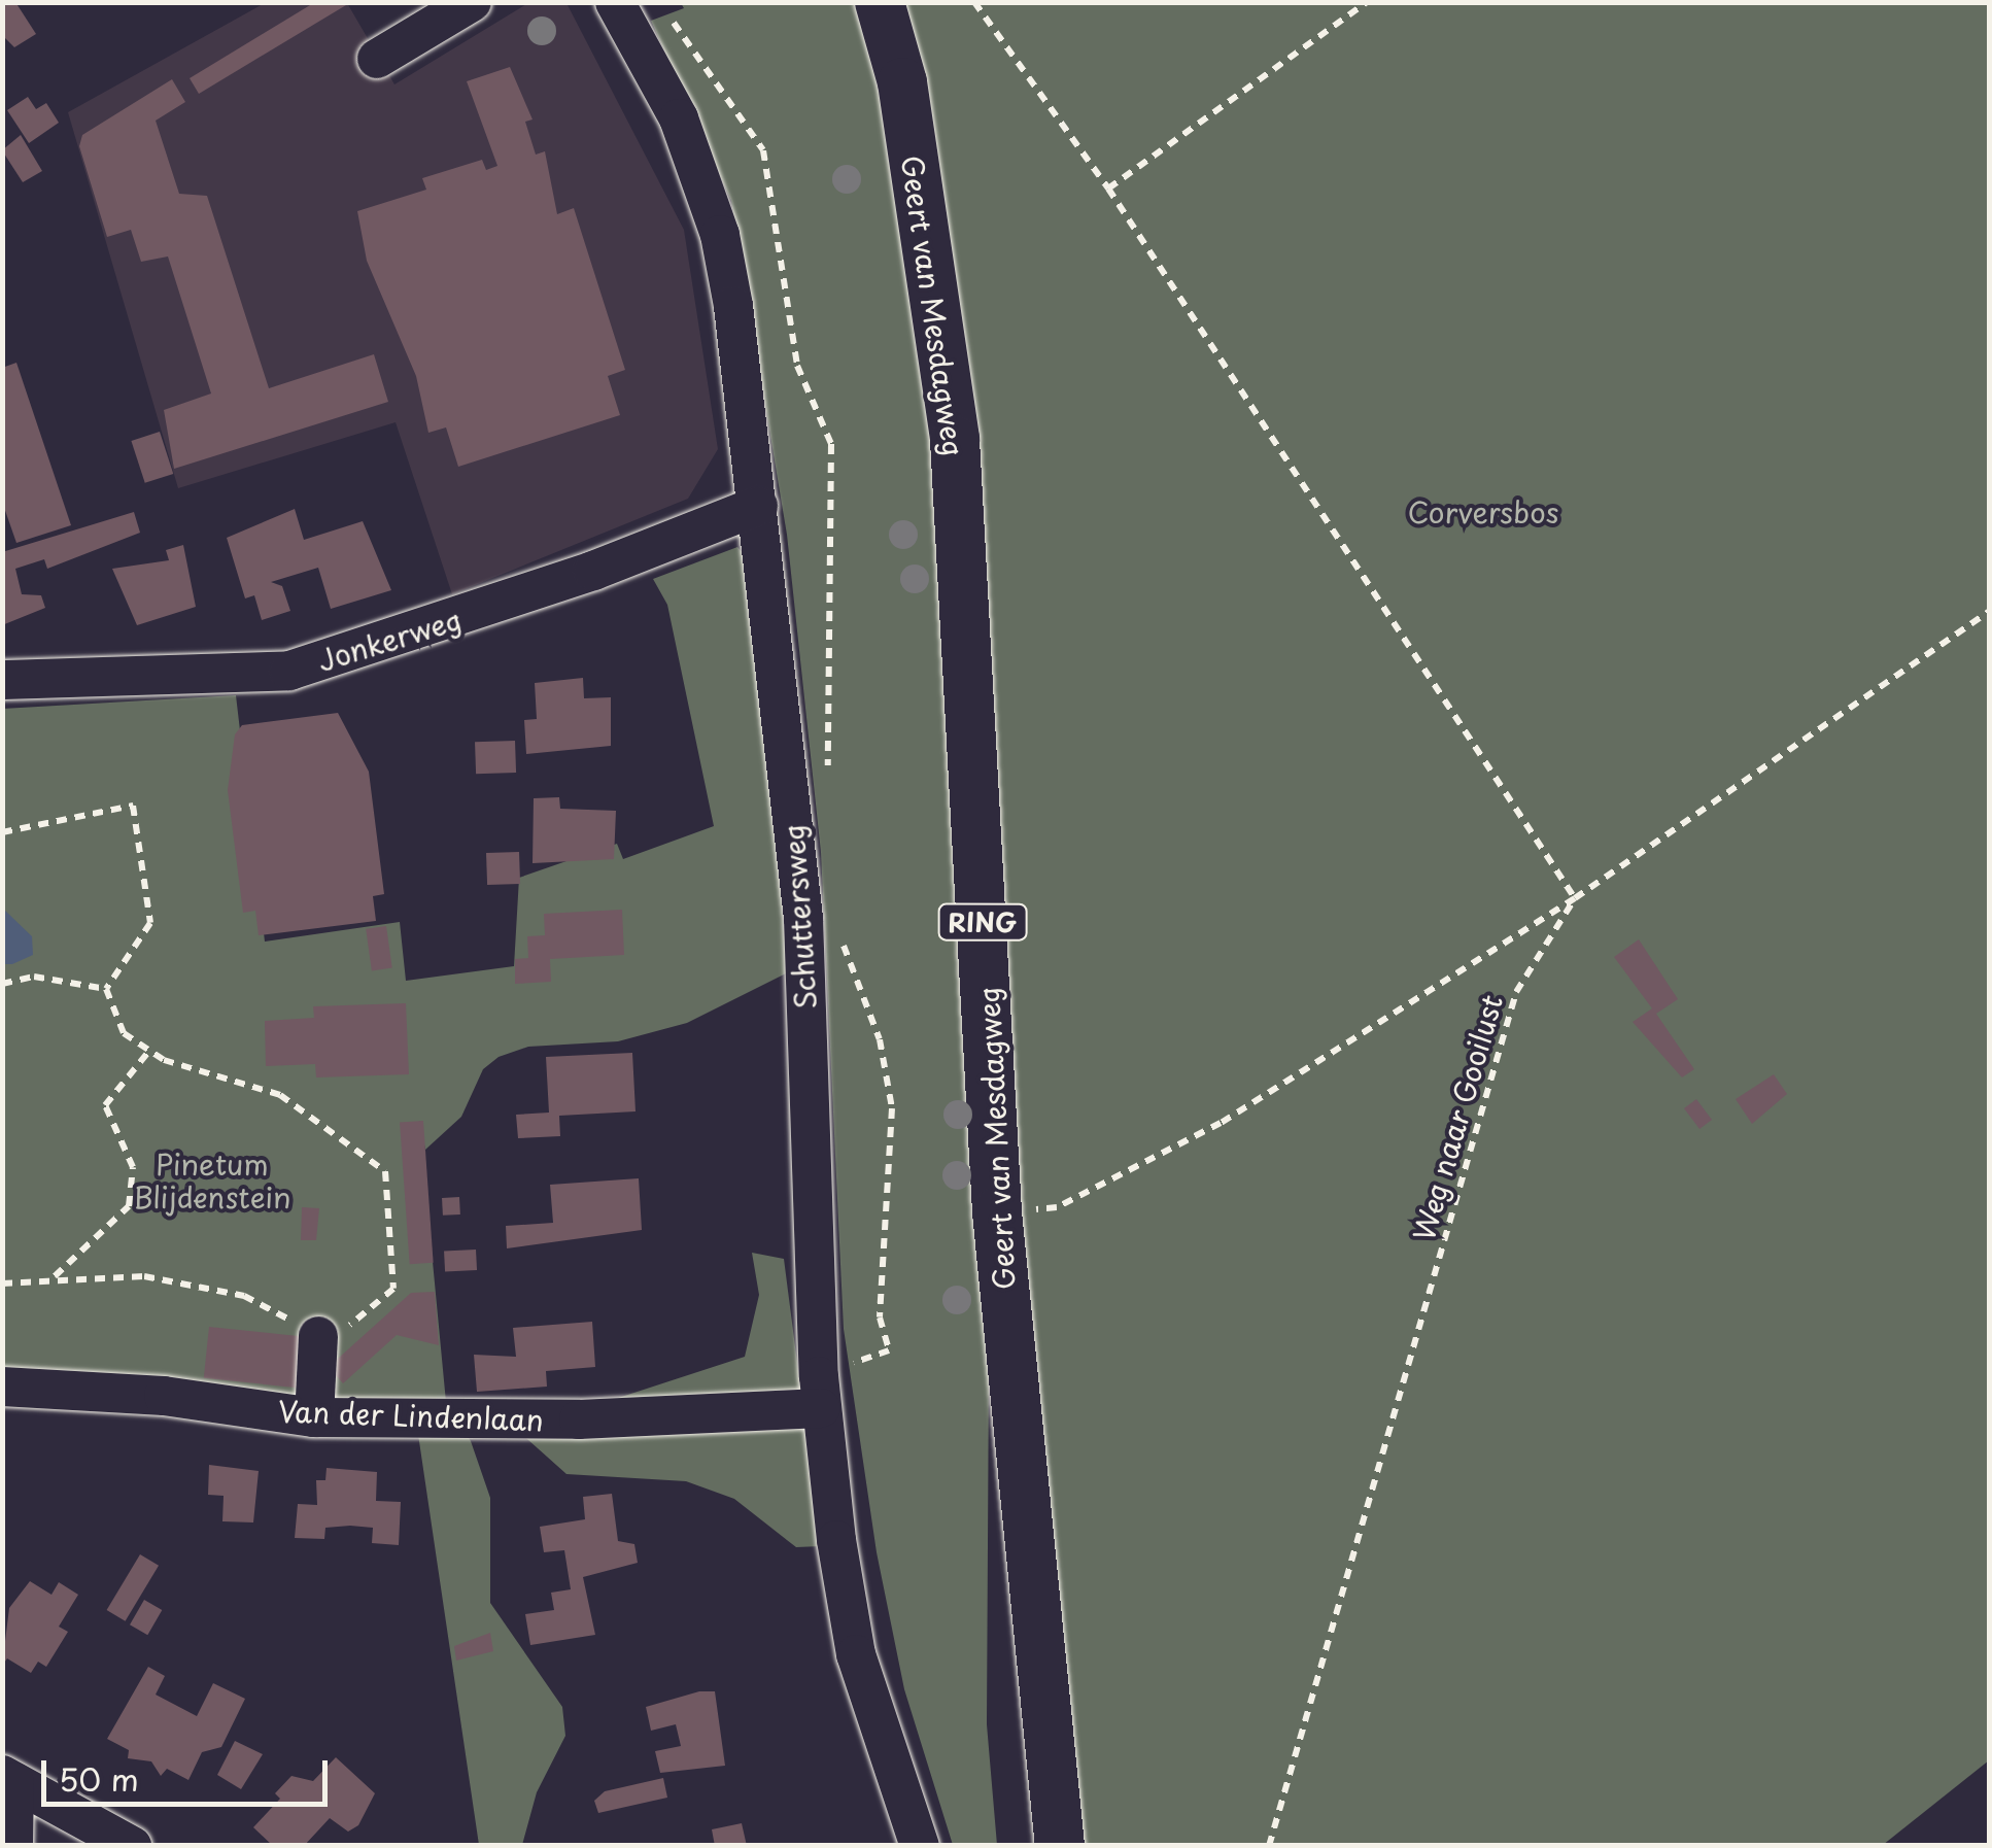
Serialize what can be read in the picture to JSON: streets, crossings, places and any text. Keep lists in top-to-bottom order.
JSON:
{
  "streets": {
    "main road": ["Geert van Mesdagweg", "RING"],
    "street": ["Jonkerweg", "Schuttersweg", "Van der Lindenlaan"],
    "path": ["Weg naar Gooilust"]
  },
  "crossings": [
    ["Jonkerweg", "Schuttersweg"],
    ["Schuttersweg", "Van der Lindenlaan"]
  ],
  "parks": ["Corversbos", "Pinetum Blijdenstein"],
  "scale_bar": "50 m"
}
